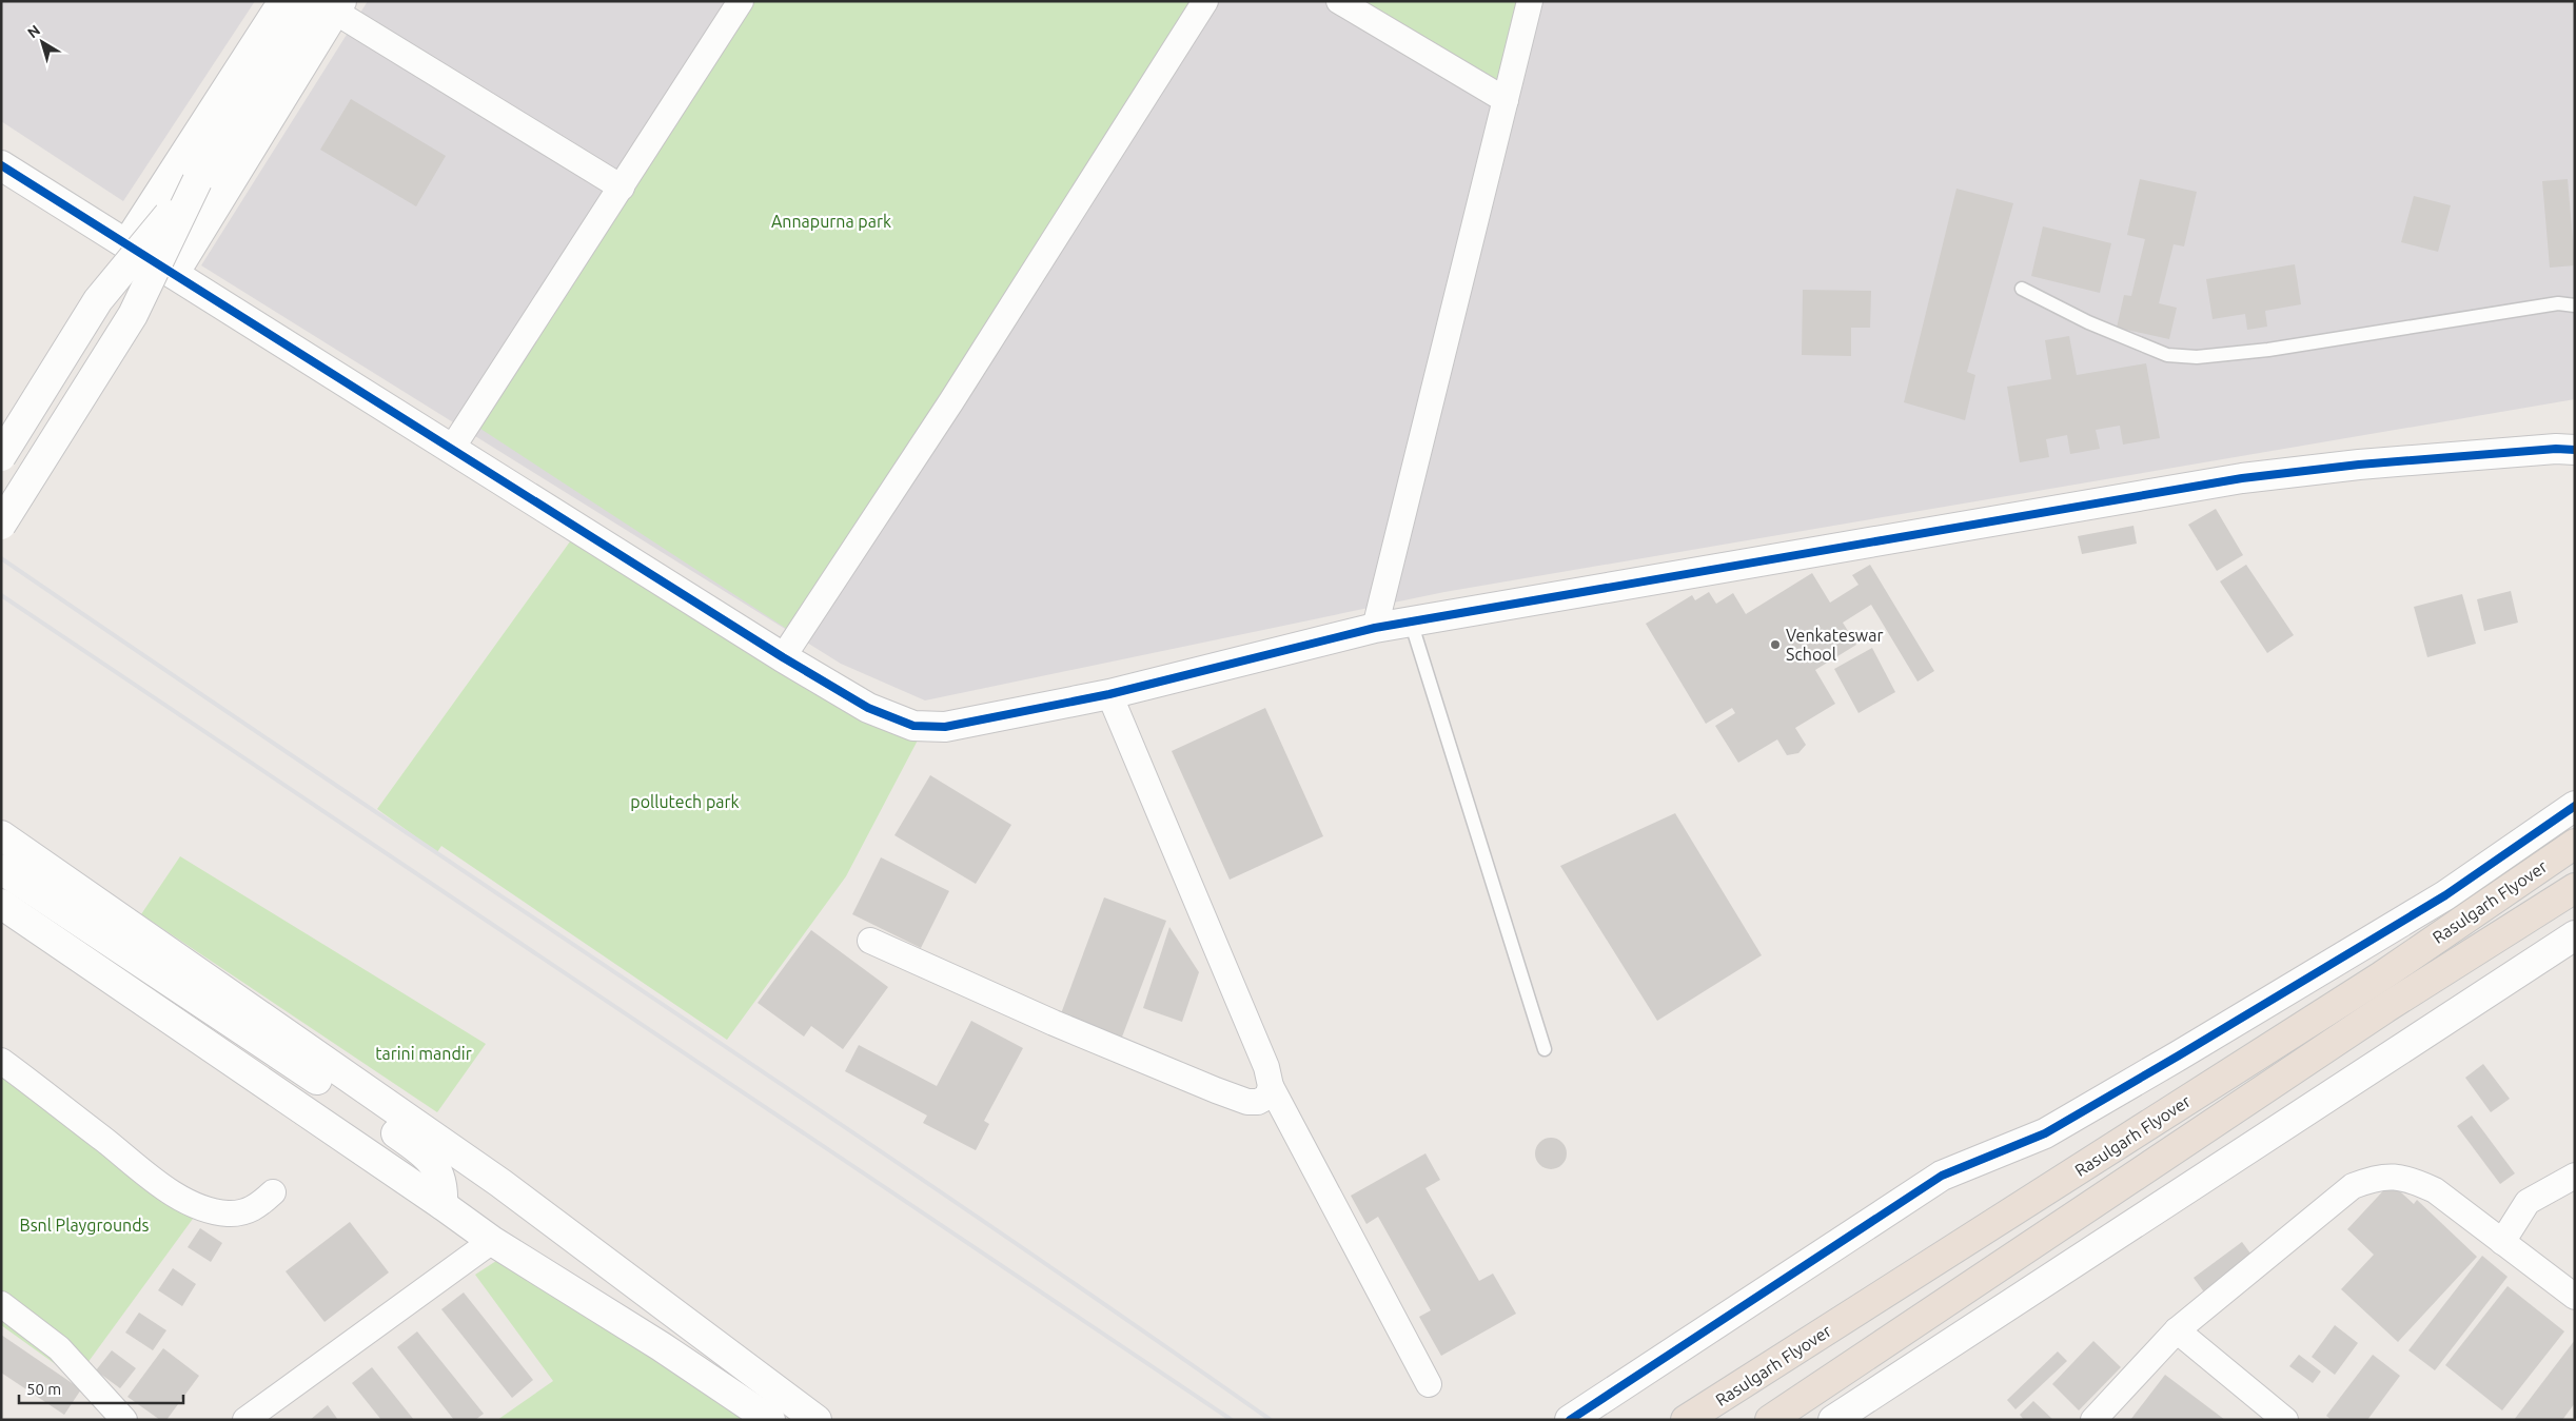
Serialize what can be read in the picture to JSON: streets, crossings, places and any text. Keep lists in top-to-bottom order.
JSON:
{
  "streets": {
    "highway": ["Rasulgarh Flyover"]
  },
  "parks": [
    "Annapurna park",
    "pollutech park",
    "tarini mandir",
    "Bsnl Playgrounds"
  ],
  "places": ["Venkateswar School"],
  "scale_bar": "50 m",
  "north": "top left"
}
